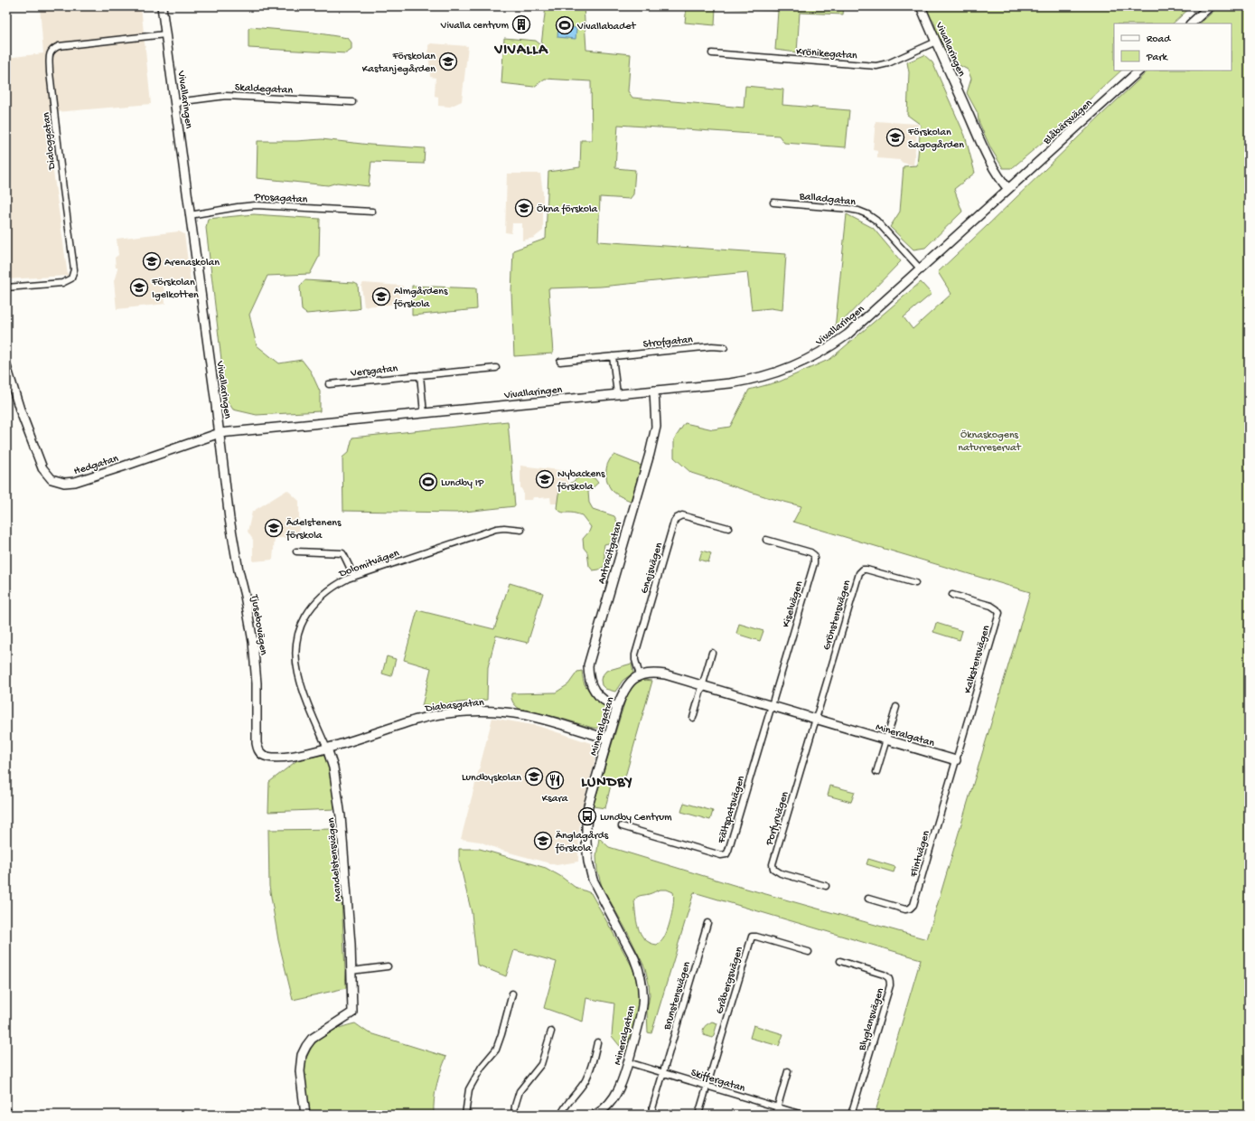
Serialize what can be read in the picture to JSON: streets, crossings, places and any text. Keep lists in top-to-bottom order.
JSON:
{
  "streets": {
    "street": [
      "Vivallaringen",
      "Krönikegatan",
      "Skaldegatan",
      "Blåbärsvägen",
      "Dialoggatan",
      "Prosagatan",
      "Balladgatan",
      "Strofgatan",
      "Versgatan",
      "Hedgatan",
      "Antracitgatan",
      "Dolomitvägen",
      "Gnejsvägen",
      "Kiselvägen",
      "Grönstensvägen",
      "Tjusebovägen",
      "Kalkstensvägen",
      "Diabasgatan",
      "Mineralgatan",
      "Fältspatsvägen",
      "Porfyrvägen",
      "Flintvägen",
      "Mandelstensvägen",
      "Gråbergsvägen",
      "Brunstensvägen",
      "Blyglansvägen",
      "Skiffergatan"
    ]
  },
  "crossings": [
    ["Vivallaringen", "Krönikegatan"],
    ["Vivallaringen", "Skaldegatan"],
    ["Vivallaringen", "Blåbärsvägen"],
    ["Vivallaringen", "Dialoggatan"],
    ["Vivallaringen", "Prosagatan"],
    ["Vivallaringen", "Balladgatan"],
    ["Vivallaringen", "Hedgatan"],
    ["Vivallaringen", "Antracitgatan"],
    ["Vivallaringen", "Tjusebovägen"],
    ["Hedgatan", "Tjusebovägen"],
    ["Antracitgatan", "Mineralgatan"],
    ["Dolomitvägen", "Tjusebovägen"],
    ["Dolomitvägen", "Diabasgatan"],
    ["Dolomitvägen", "Mandelstensvägen"],
    ["Gnejsvägen", "Mineralgatan"],
    ["Kiselvägen", "Mineralgatan"],
    ["Kiselvägen", "Fältspatsvägen"],
    ["Grönstensvägen", "Mineralgatan"],
    ["Grönstensvägen", "Porfyrvägen"],
    ["Tjusebovägen", "Diabasgatan"],
    ["Tjusebovägen", "Mandelstensvägen"],
    ["Kalkstensvägen", "Mineralgatan"],
    ["Kalkstensvägen", "Flintvägen"],
    ["Diabasgatan", "Mineralgatan"],
    ["Diabasgatan", "Mandelstensvägen"],
    ["Mineralgatan", "Fältspatsvägen"],
    ["Mineralgatan", "Porfyrvägen"],
    ["Mineralgatan", "Flintvägen"],
    ["Mineralgatan", "Skiffergatan"],
    ["Gråbergsvägen", "Skiffergatan"],
    ["Brunstensvägen", "Skiffergatan"]
  ],
  "districts": ["VIVALLA", "LUNDBY"],
  "parks": ["Öknaskogens naturreservat"],
  "places": {
    "building": ["Vivalla centrum"],
    "sports": ["Vivallabadet", "Lundby IP"],
    "school or university": [
      "Förskolan Kastanjegården",
      "Förskolan Sagogården",
      "Ökna förskola",
      "Arenaskolan",
      "Förskolan Igelkotten",
      "Almgårdens förskola",
      "Nybackens förskola",
      "Ädelstenens förskola",
      "Lundbyskolan",
      "Änglagårds förskola"
    ],
    "restaurant": ["Ksara"],
    "bus stop": ["Lundby Centrum"]
  },
  "legend": ["Road", "Park"]
}
